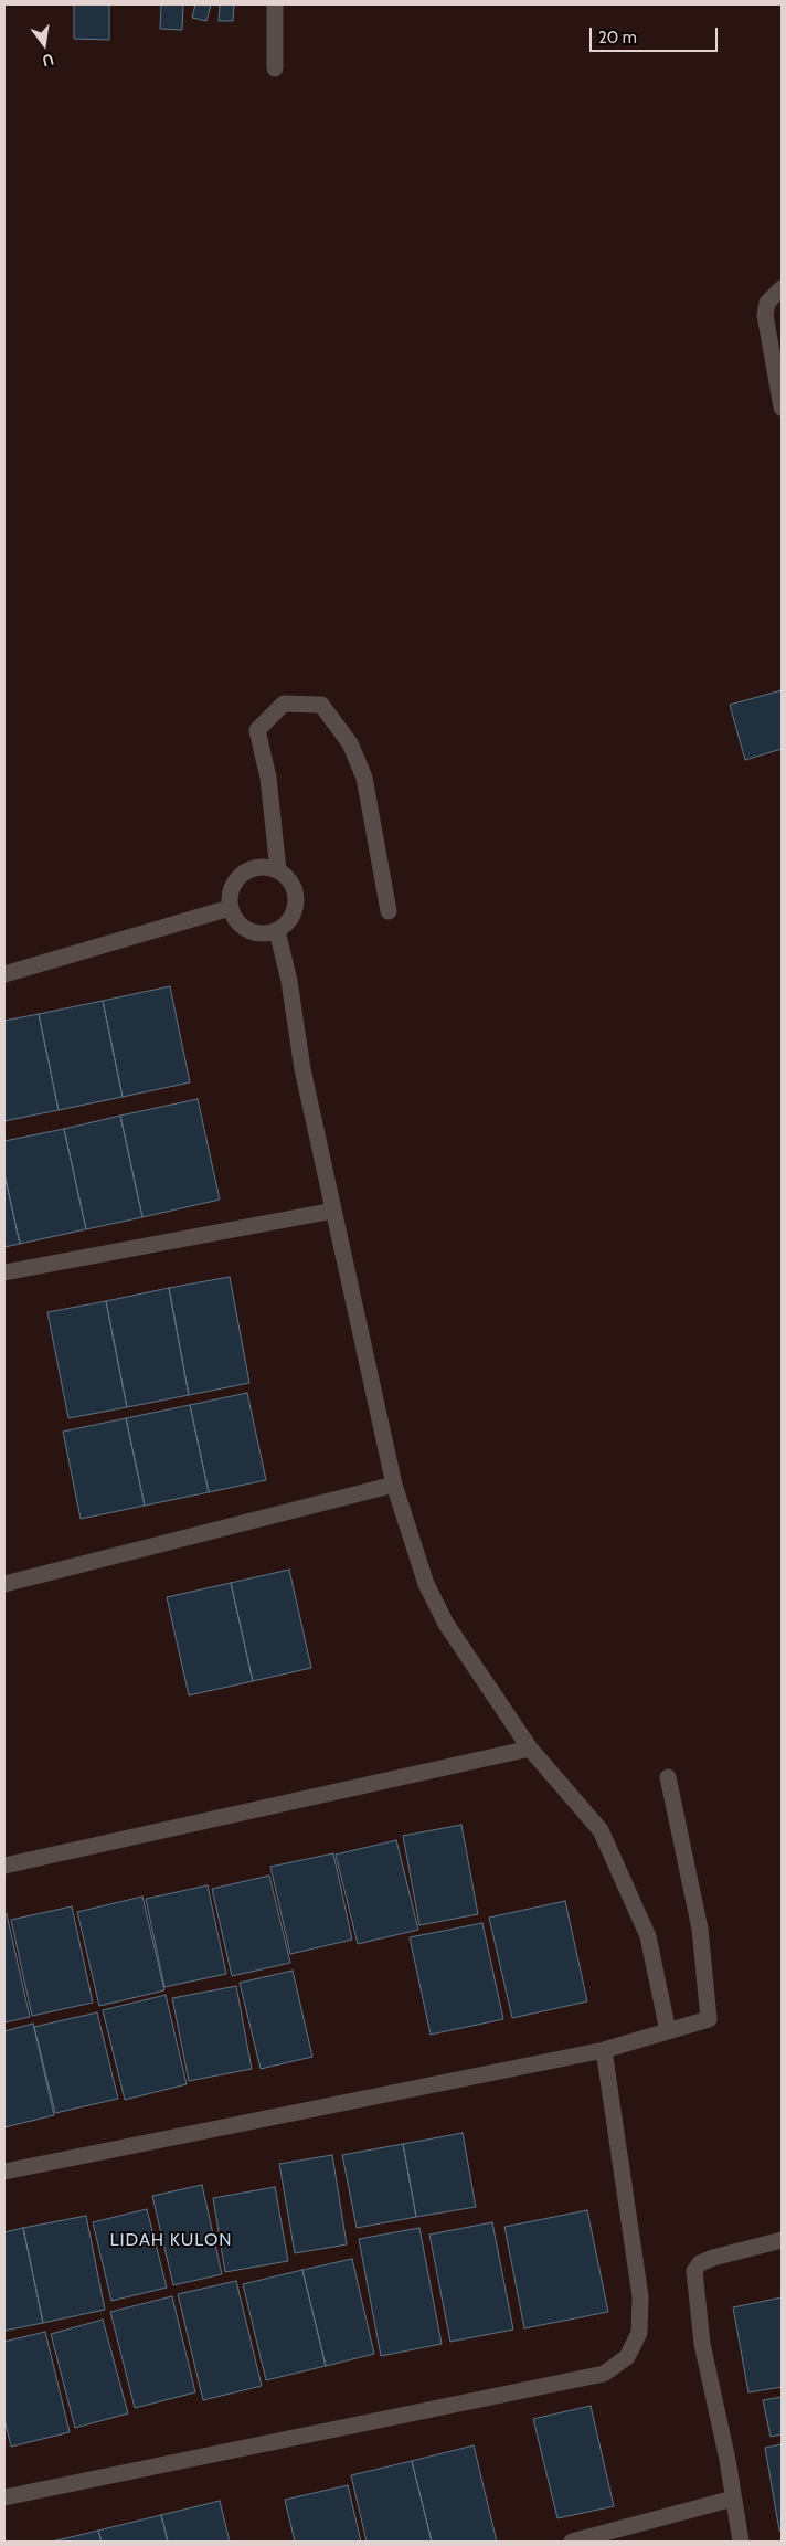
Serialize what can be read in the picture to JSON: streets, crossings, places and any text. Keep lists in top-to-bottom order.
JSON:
{
  "districts": ["LIDAH KULON"],
  "scale_bar": "20 m",
  "north": "bottom"
}
